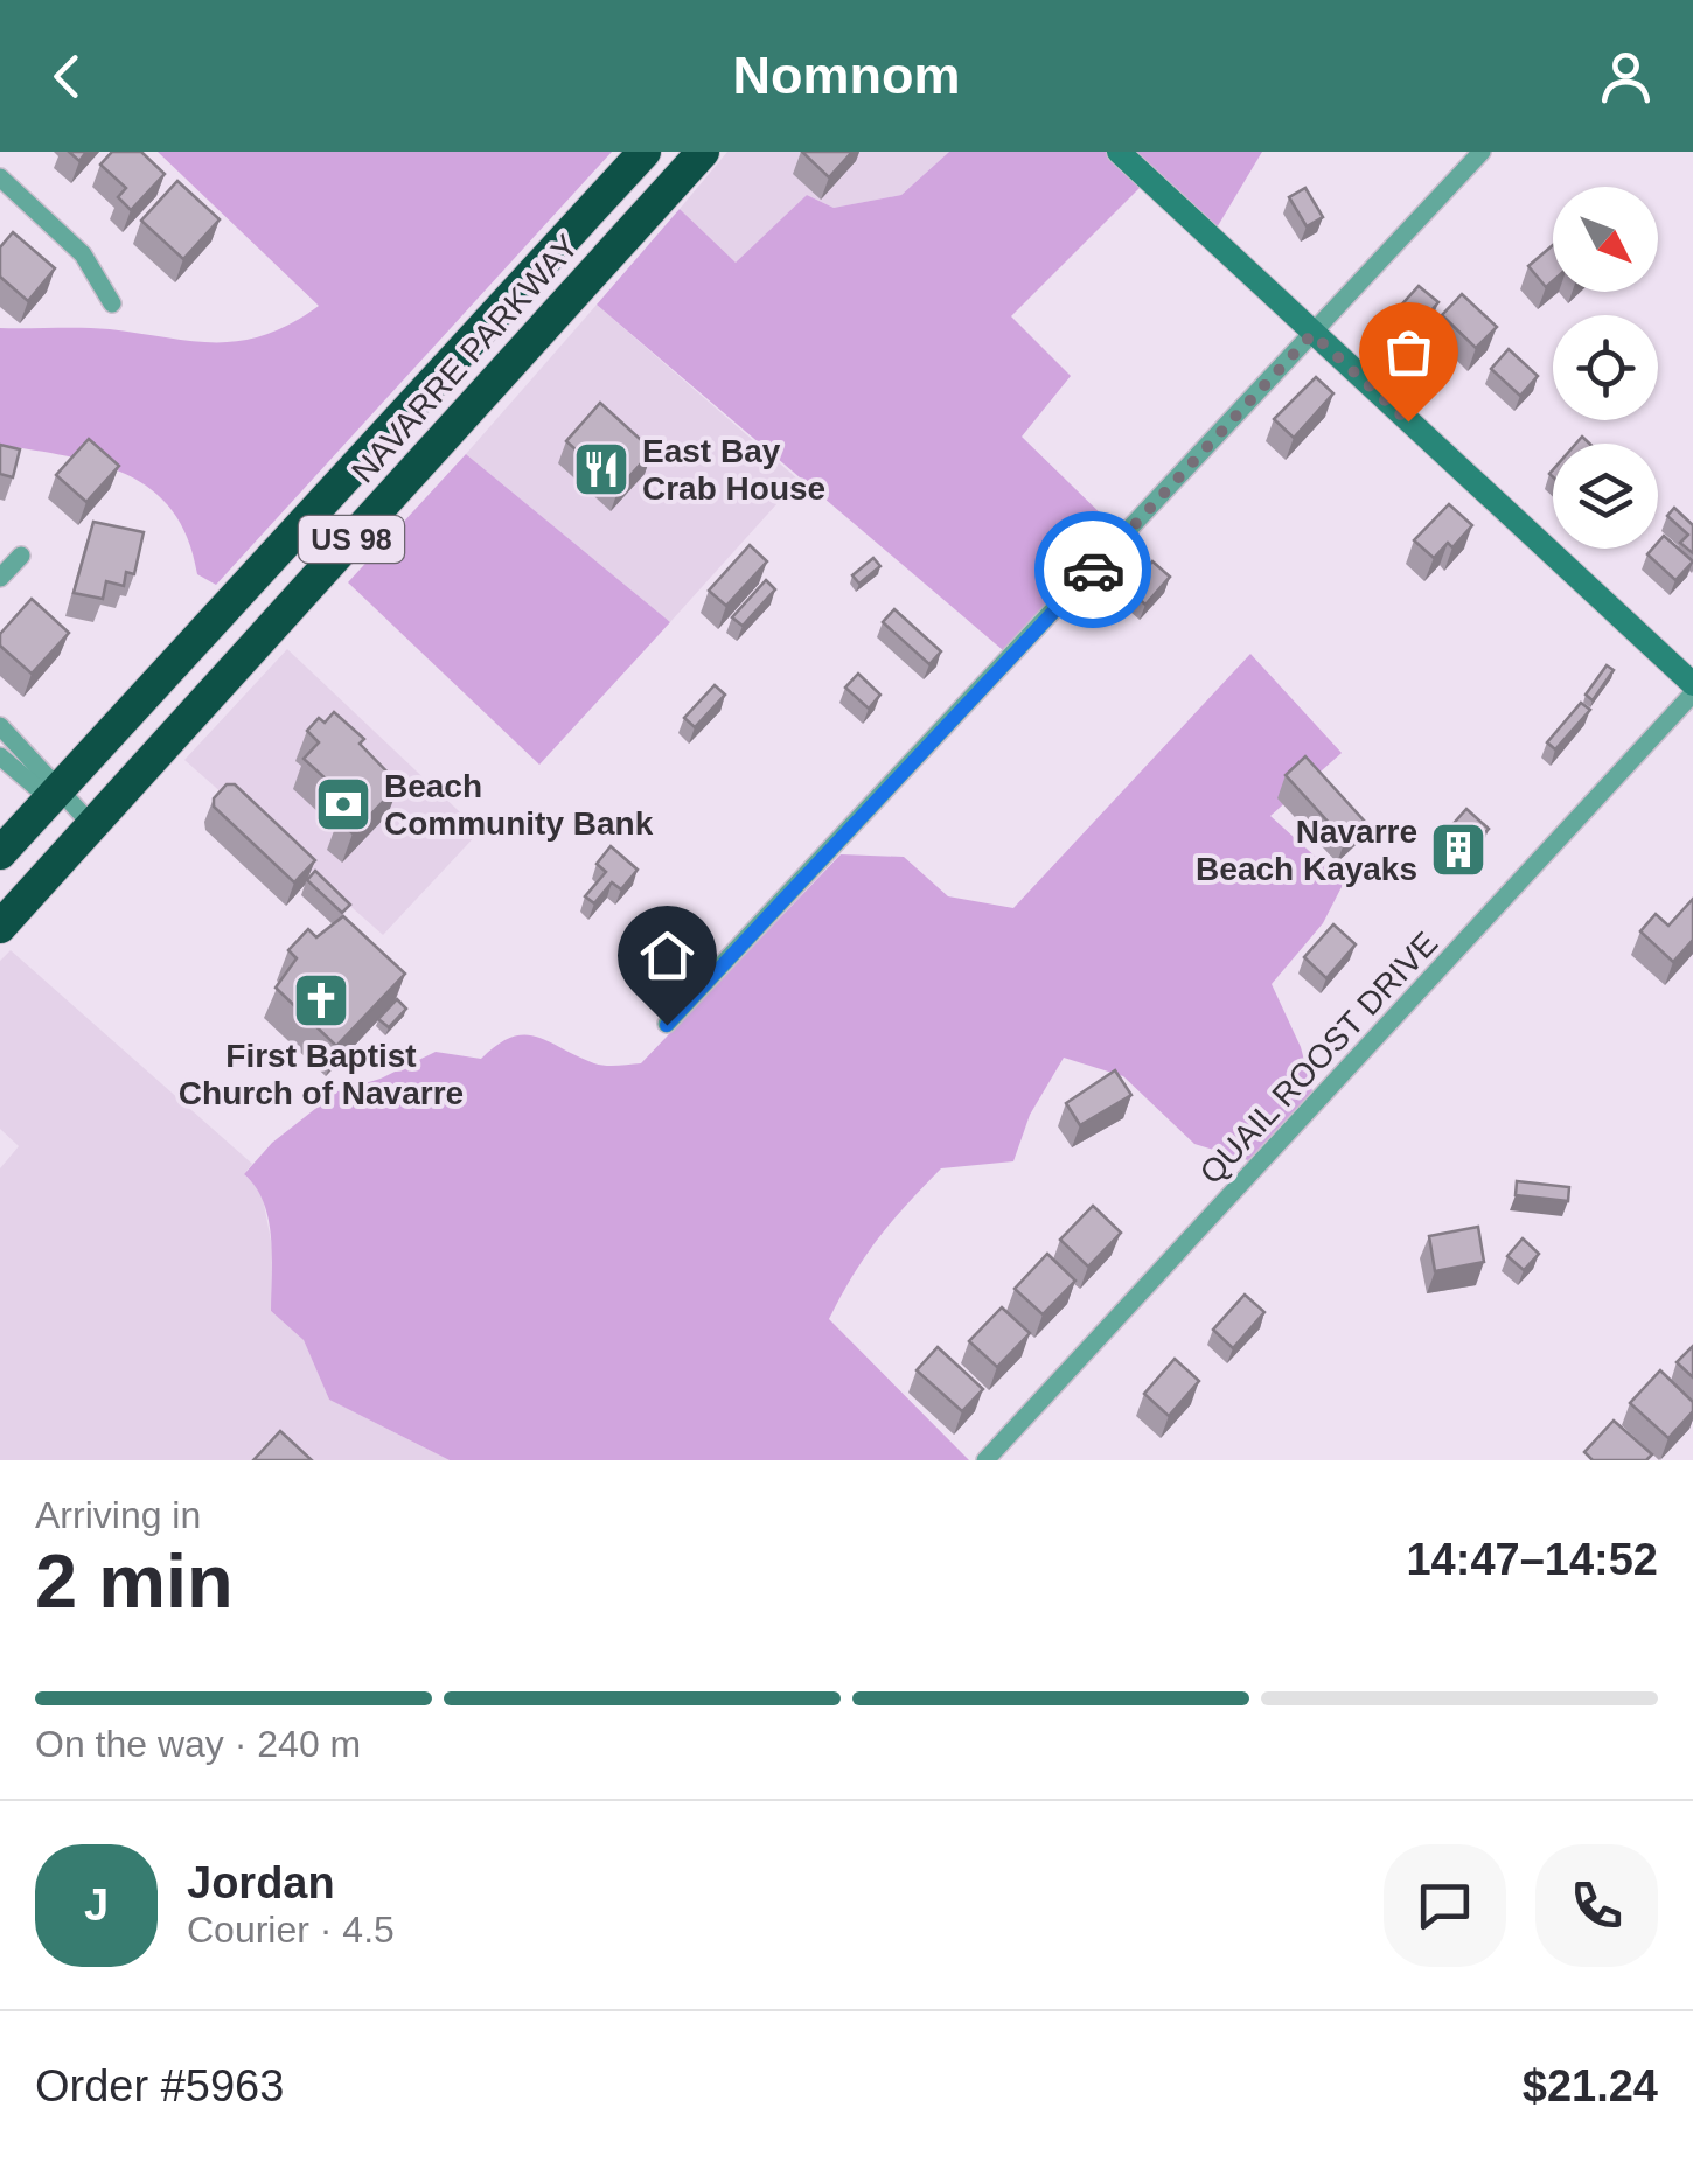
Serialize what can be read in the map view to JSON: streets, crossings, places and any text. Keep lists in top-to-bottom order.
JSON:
{
  "streets": {
    "highway": ["NAVARRE PARKWAY", "US 98"],
    "street": ["QUAIL ROOST DRIVE"]
  },
  "places": {
    "restaurant": ["East Bay Crab House"],
    "bank": ["Beach Community Bank"],
    "building": ["Navarre Beach Kayaks"],
    "church": ["First Baptist Church of Navarre"]
  },
  "north": "bottom right",
  "page": {
    "header": "Nomnom",
    "heading": ["2 min", "Arriving in", "14:47–14:52"],
    "panel": [
      "Jordan",
      "Courier · 4.5",
      "Order #5963",
      "$21.24"
    ],
    "bar": "On the way · 240 m",
    "round": "J"
  }
}
